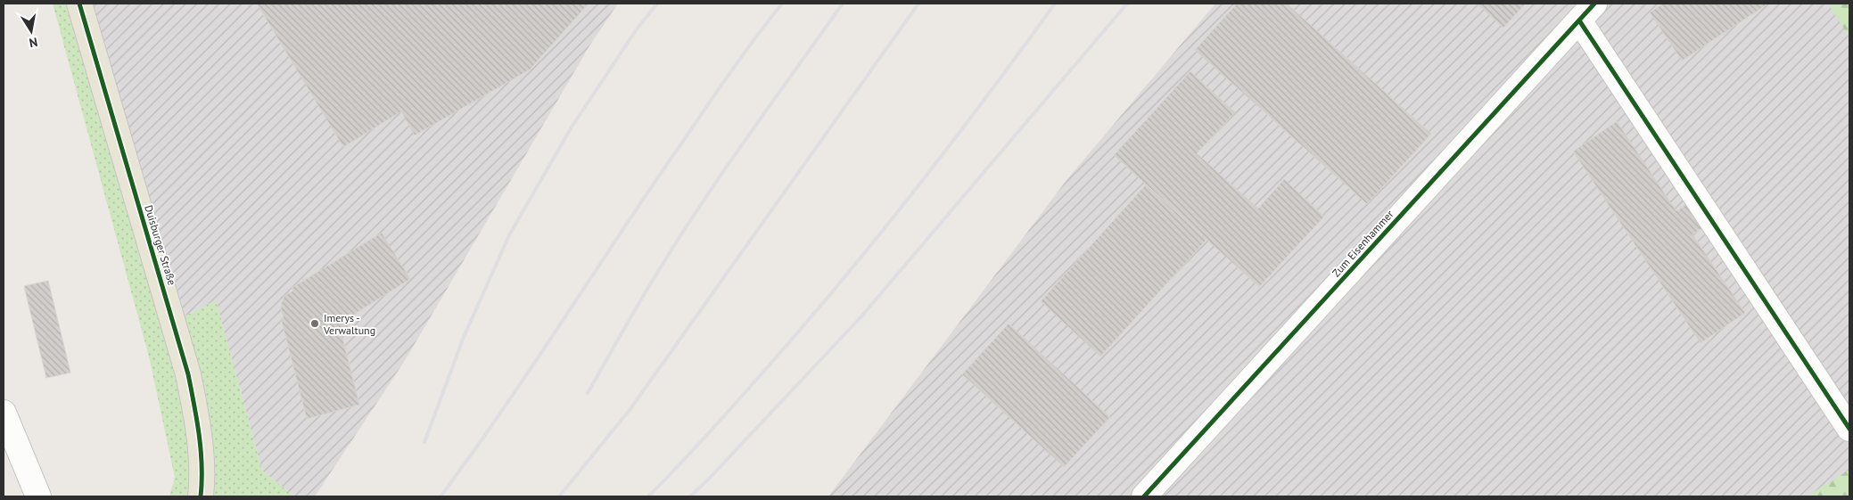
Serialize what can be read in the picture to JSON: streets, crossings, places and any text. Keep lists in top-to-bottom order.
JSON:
{
  "streets": {
    "main road": ["Duisburger Straße"],
    "street": ["Zum Eisenhammer"]
  },
  "places": ["Imerys - Verwaltung"],
  "north": "bottom"
}
